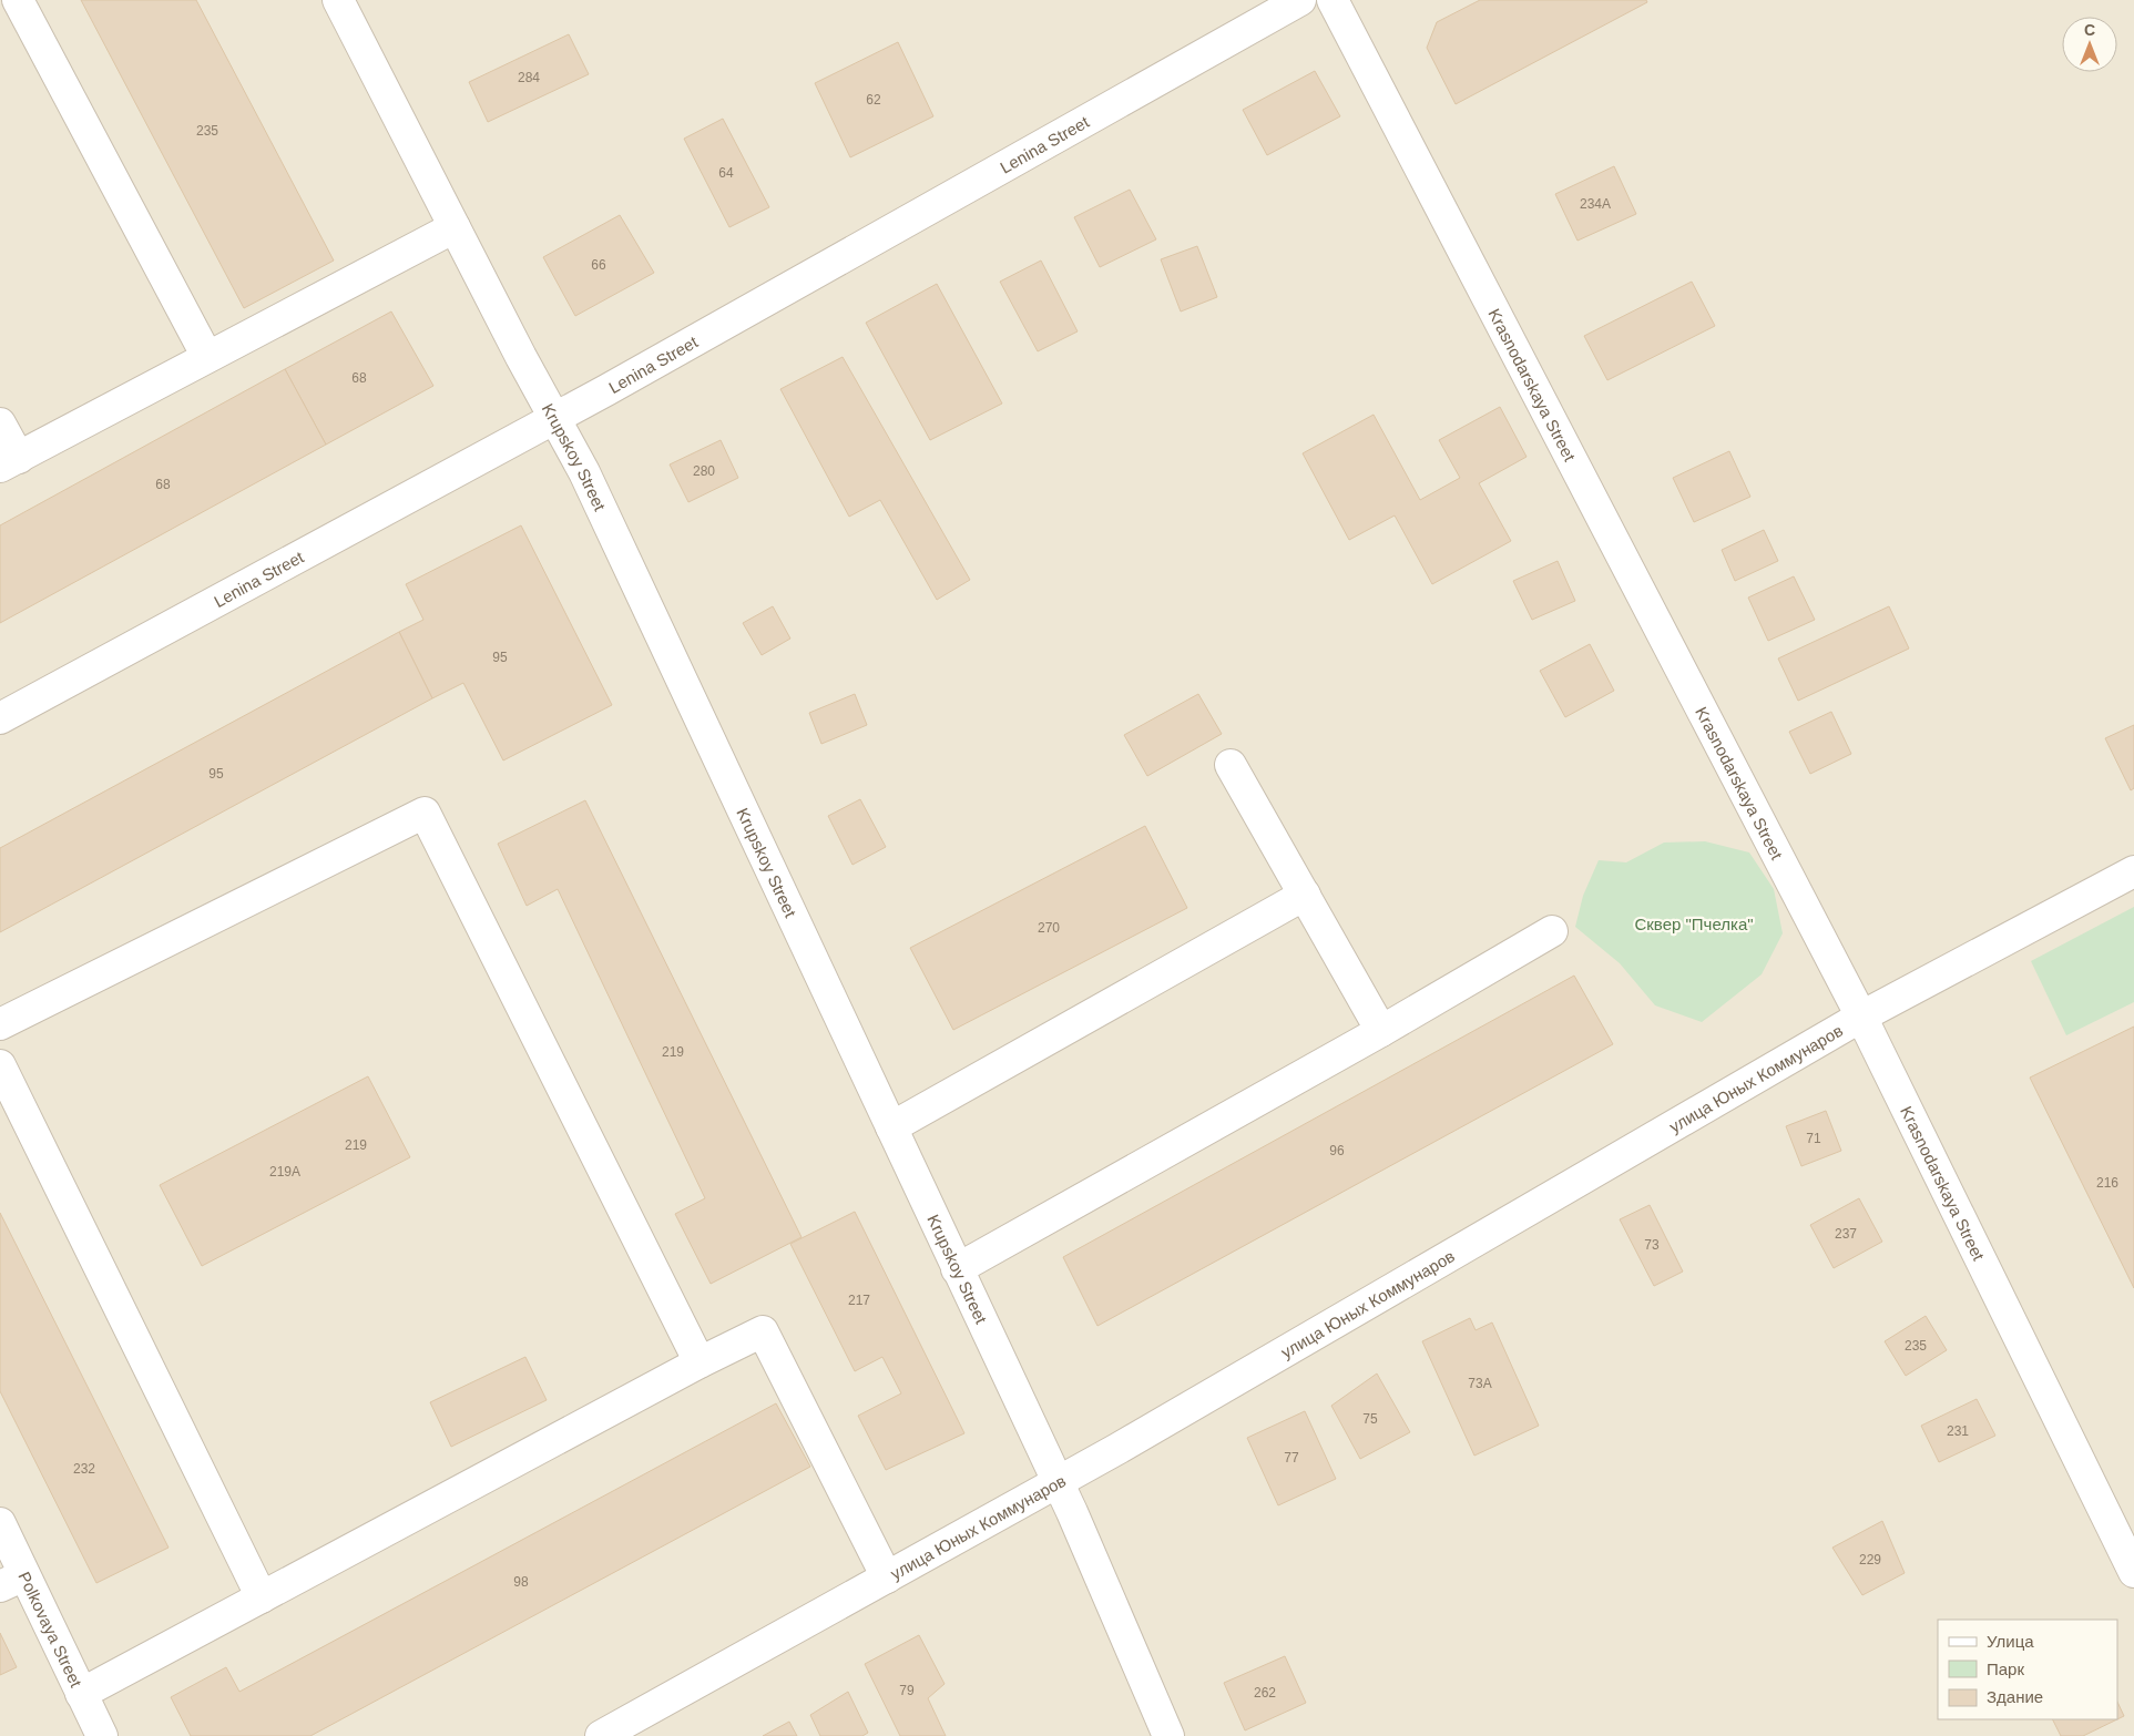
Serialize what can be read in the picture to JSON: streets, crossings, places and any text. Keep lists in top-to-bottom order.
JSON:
{
  "streets": {
    "street": [
      "Lenina Street",
      "Krasnodarskaya Street",
      "Krupskoy Street",
      "улица Юных Коммунаров",
      "Polkovaya Street"
    ]
  },
  "crossings": [
    ["Lenina Street", "Krupskoy Street"],
    ["Krasnodarskaya Street", "улица Юных Коммунаров"],
    ["Krupskoy Street", "улица Юных Коммунаров"]
  ],
  "parks": ["Сквер \"Пчелка\""],
  "house_numbers": [
    "284",
    "62",
    "235",
    "64",
    "234А",
    "66",
    "68",
    "280",
    "68",
    "95",
    "95",
    "270",
    "219",
    "71",
    "219",
    "96",
    "219А",
    "216",
    "237",
    "73",
    "217",
    "235",
    "73А",
    "75",
    "231",
    "77",
    "232",
    "229",
    "98",
    "79",
    "262"
  ],
  "legend": ["Улица", "Парк", "Здание"],
  "north": "top"
}
